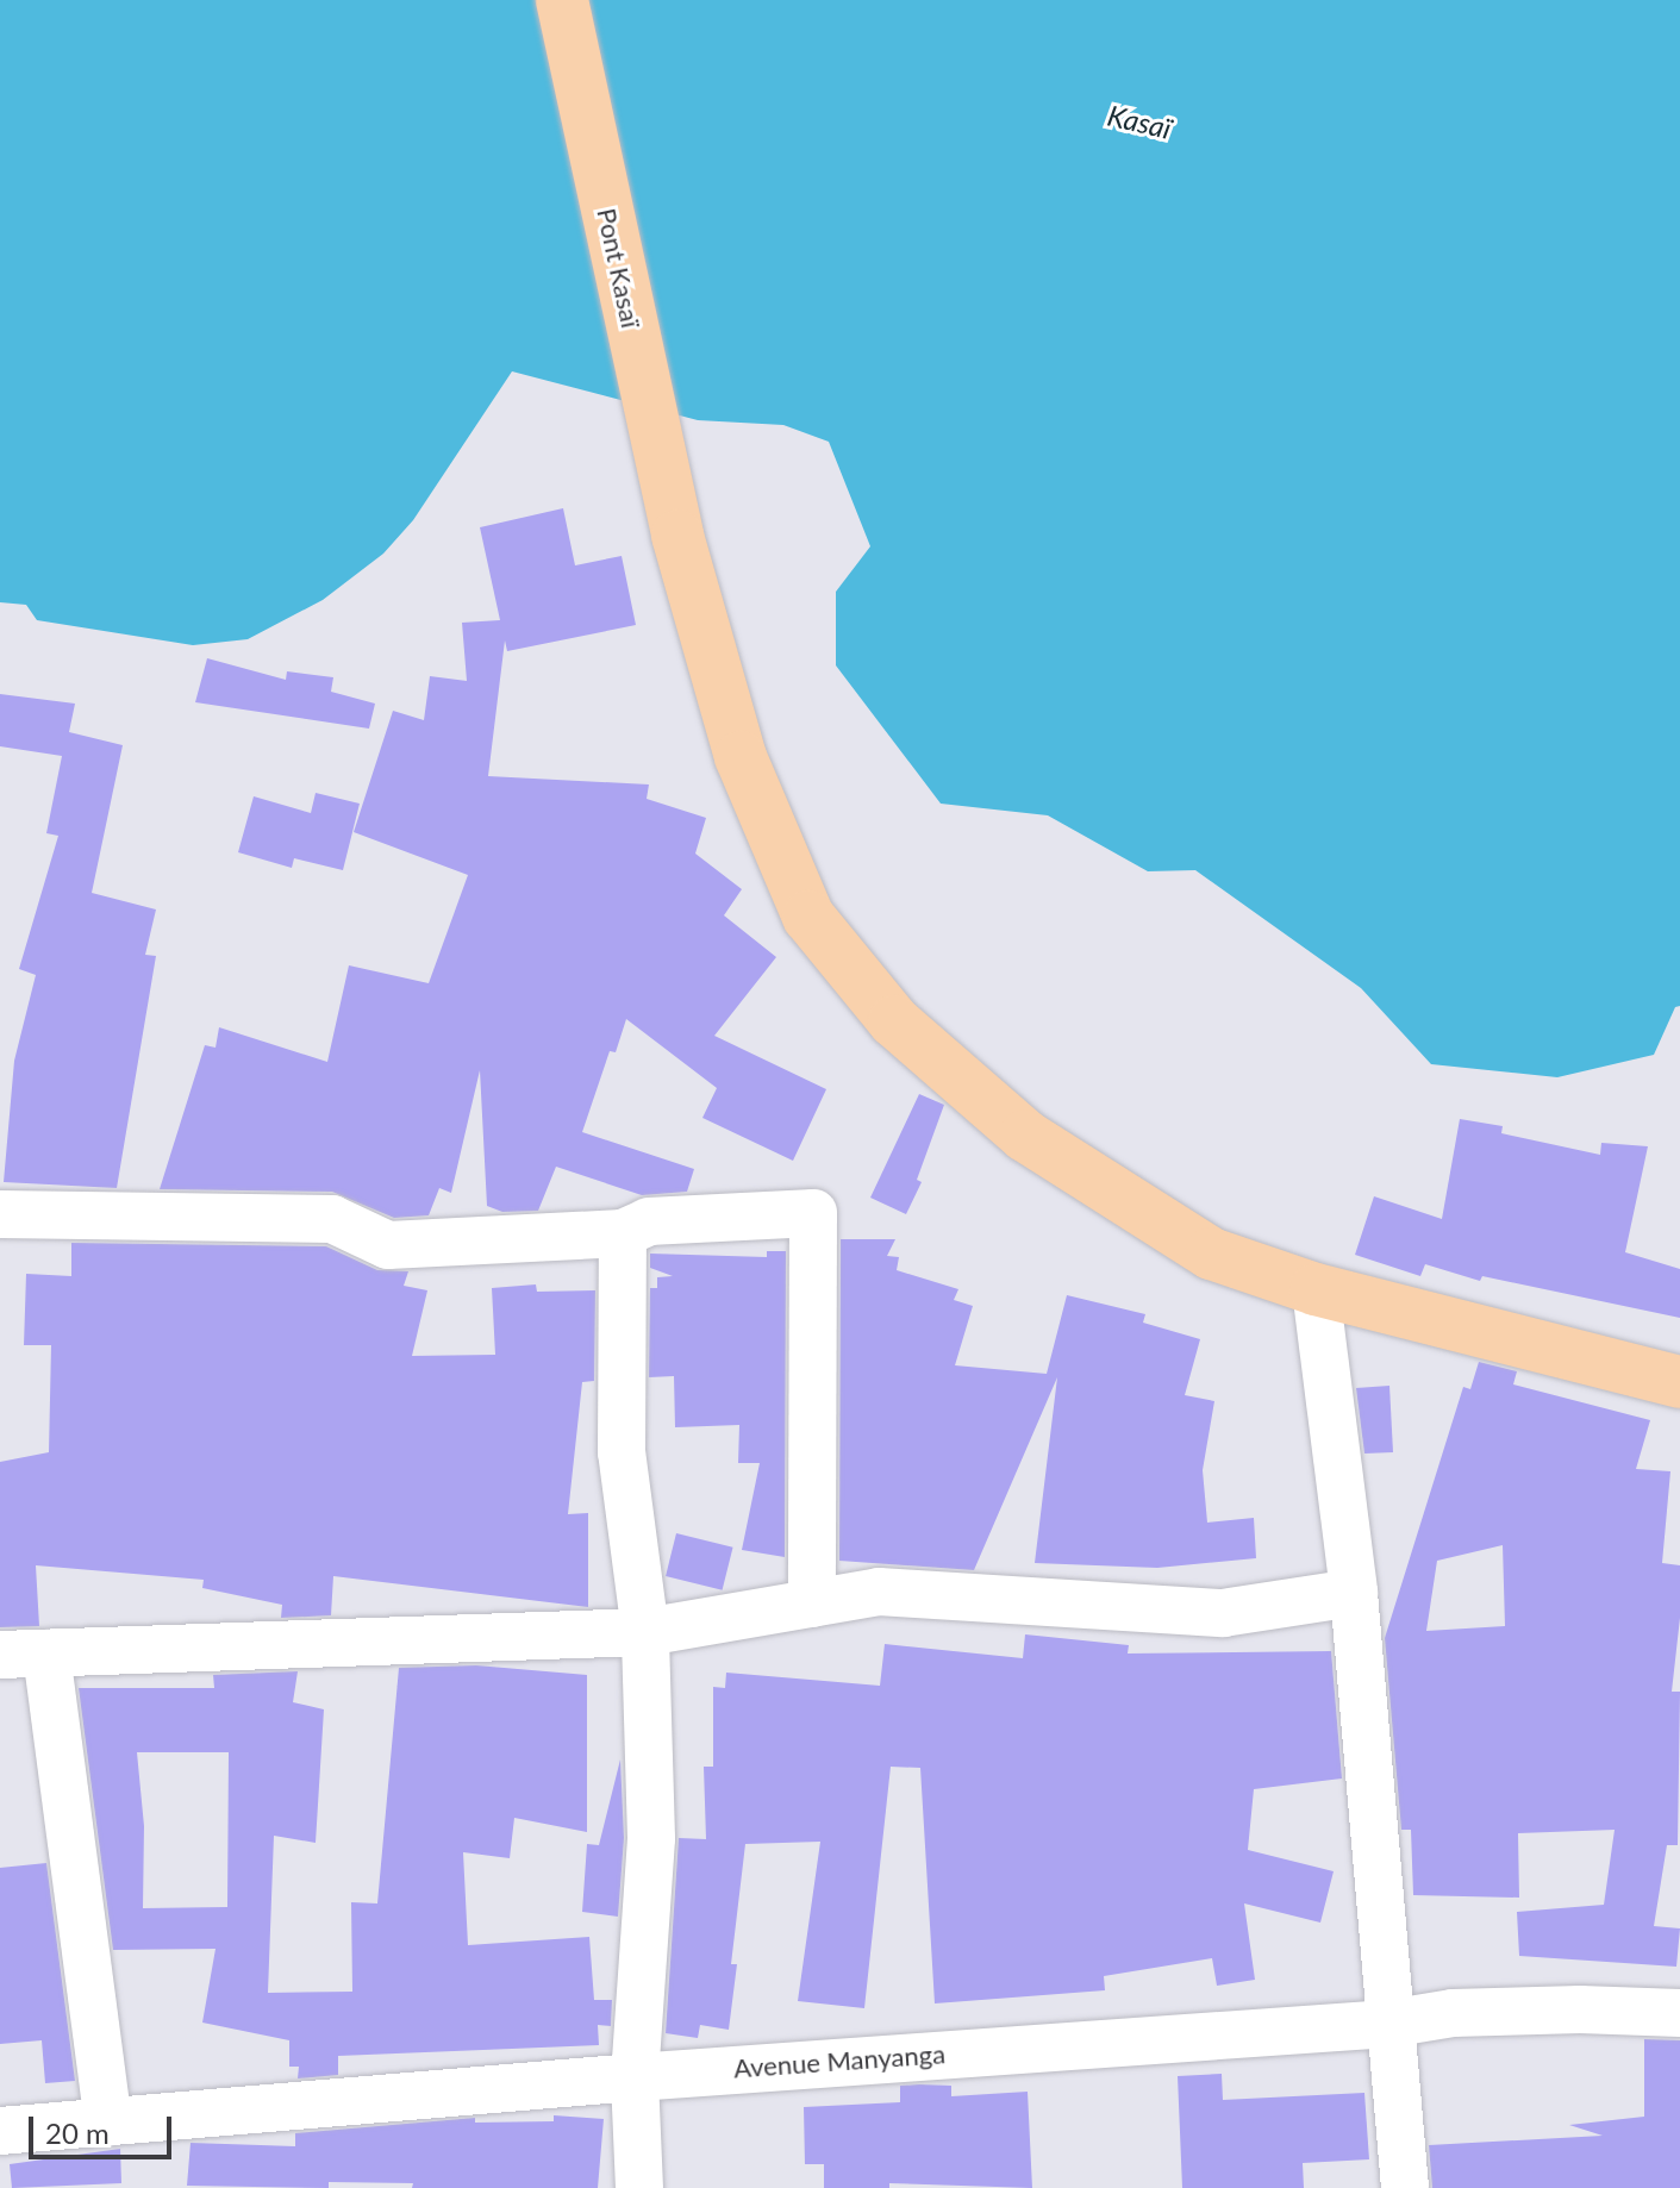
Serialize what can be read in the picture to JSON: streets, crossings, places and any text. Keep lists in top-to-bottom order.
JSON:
{
  "streets": {
    "main road": ["Pont Kasaï"],
    "street": ["Avenue Manyanga"]
  },
  "water": ["Kasaï"],
  "scale_bar": "20 m"
}
